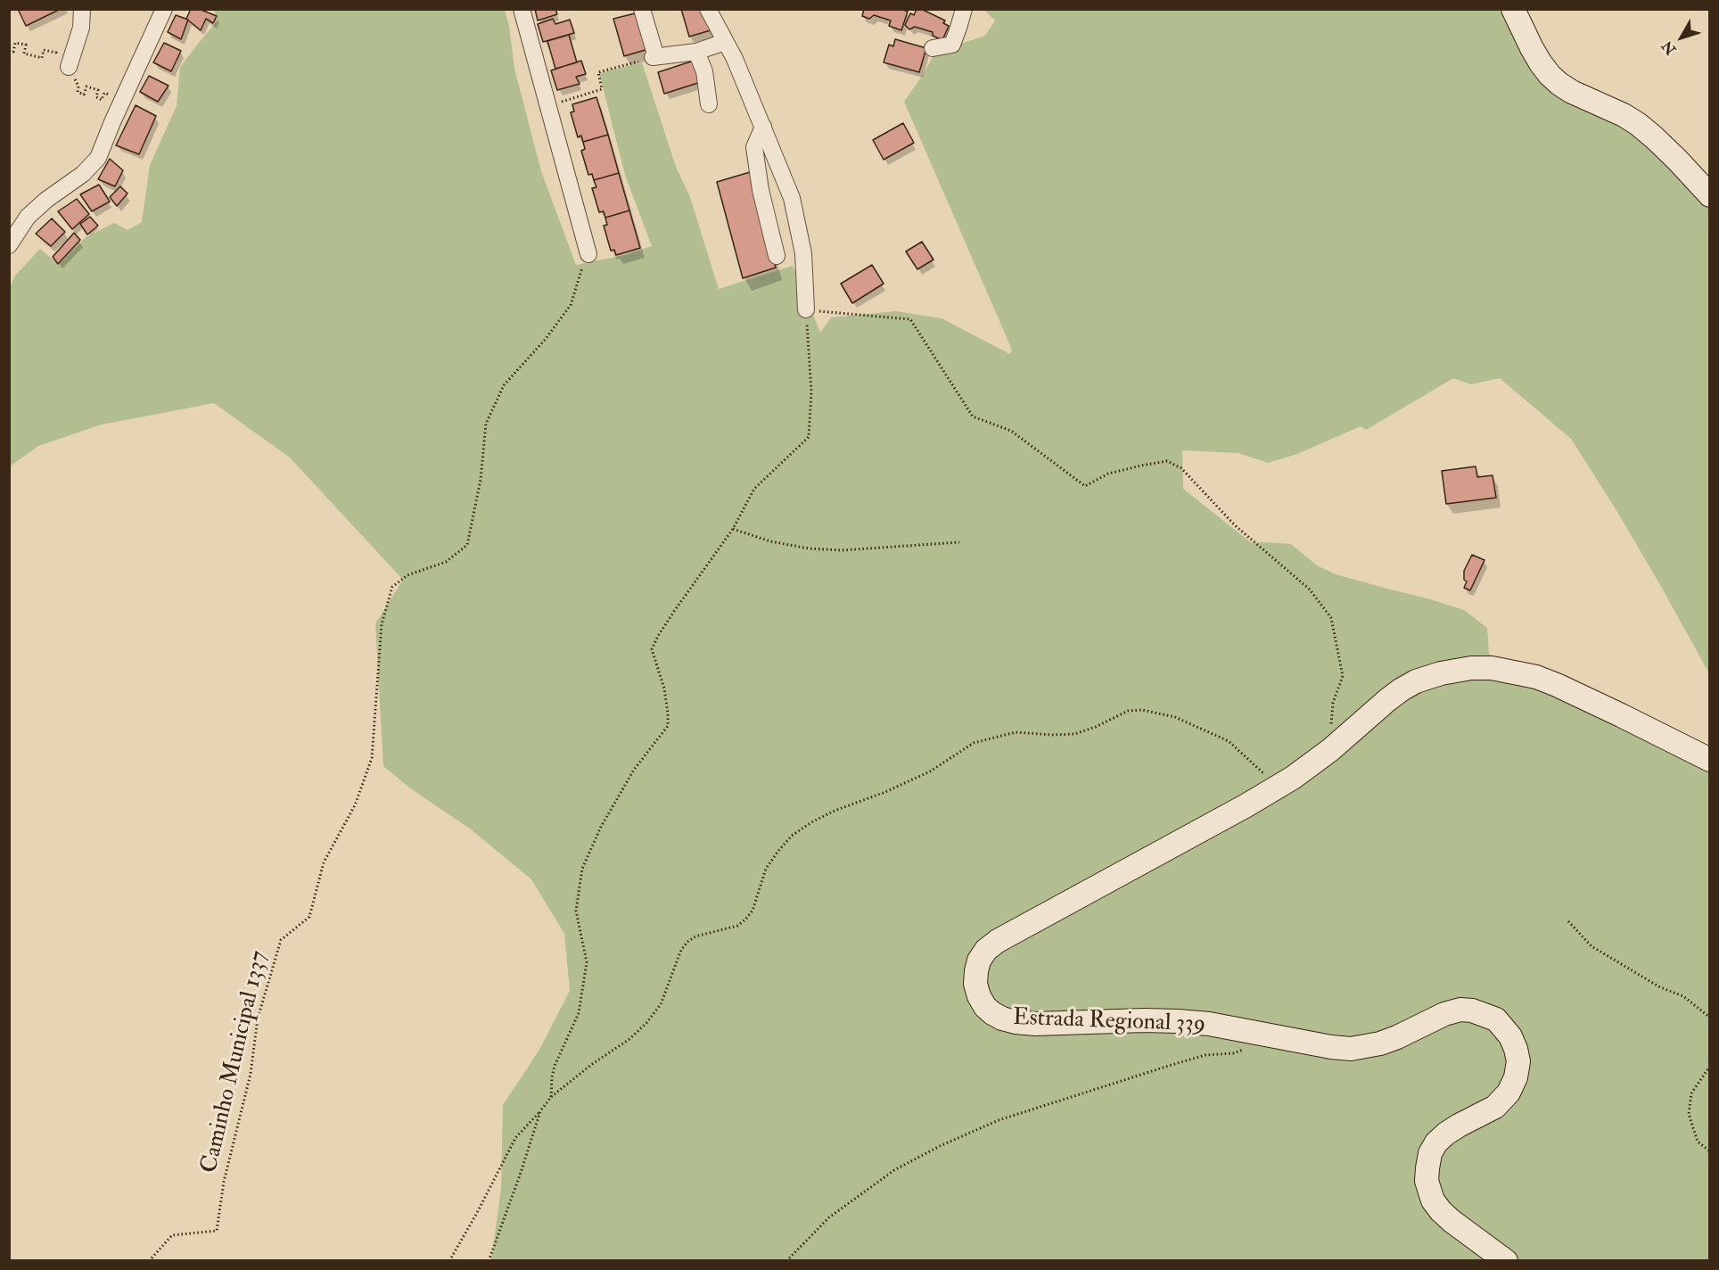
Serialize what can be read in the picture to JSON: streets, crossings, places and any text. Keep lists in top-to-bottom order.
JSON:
{
  "streets": {
    "main road": ["Estrada Regional 339"],
    "path": ["Caminho Municipal 1337"]
  },
  "north": "bottom left"
}
